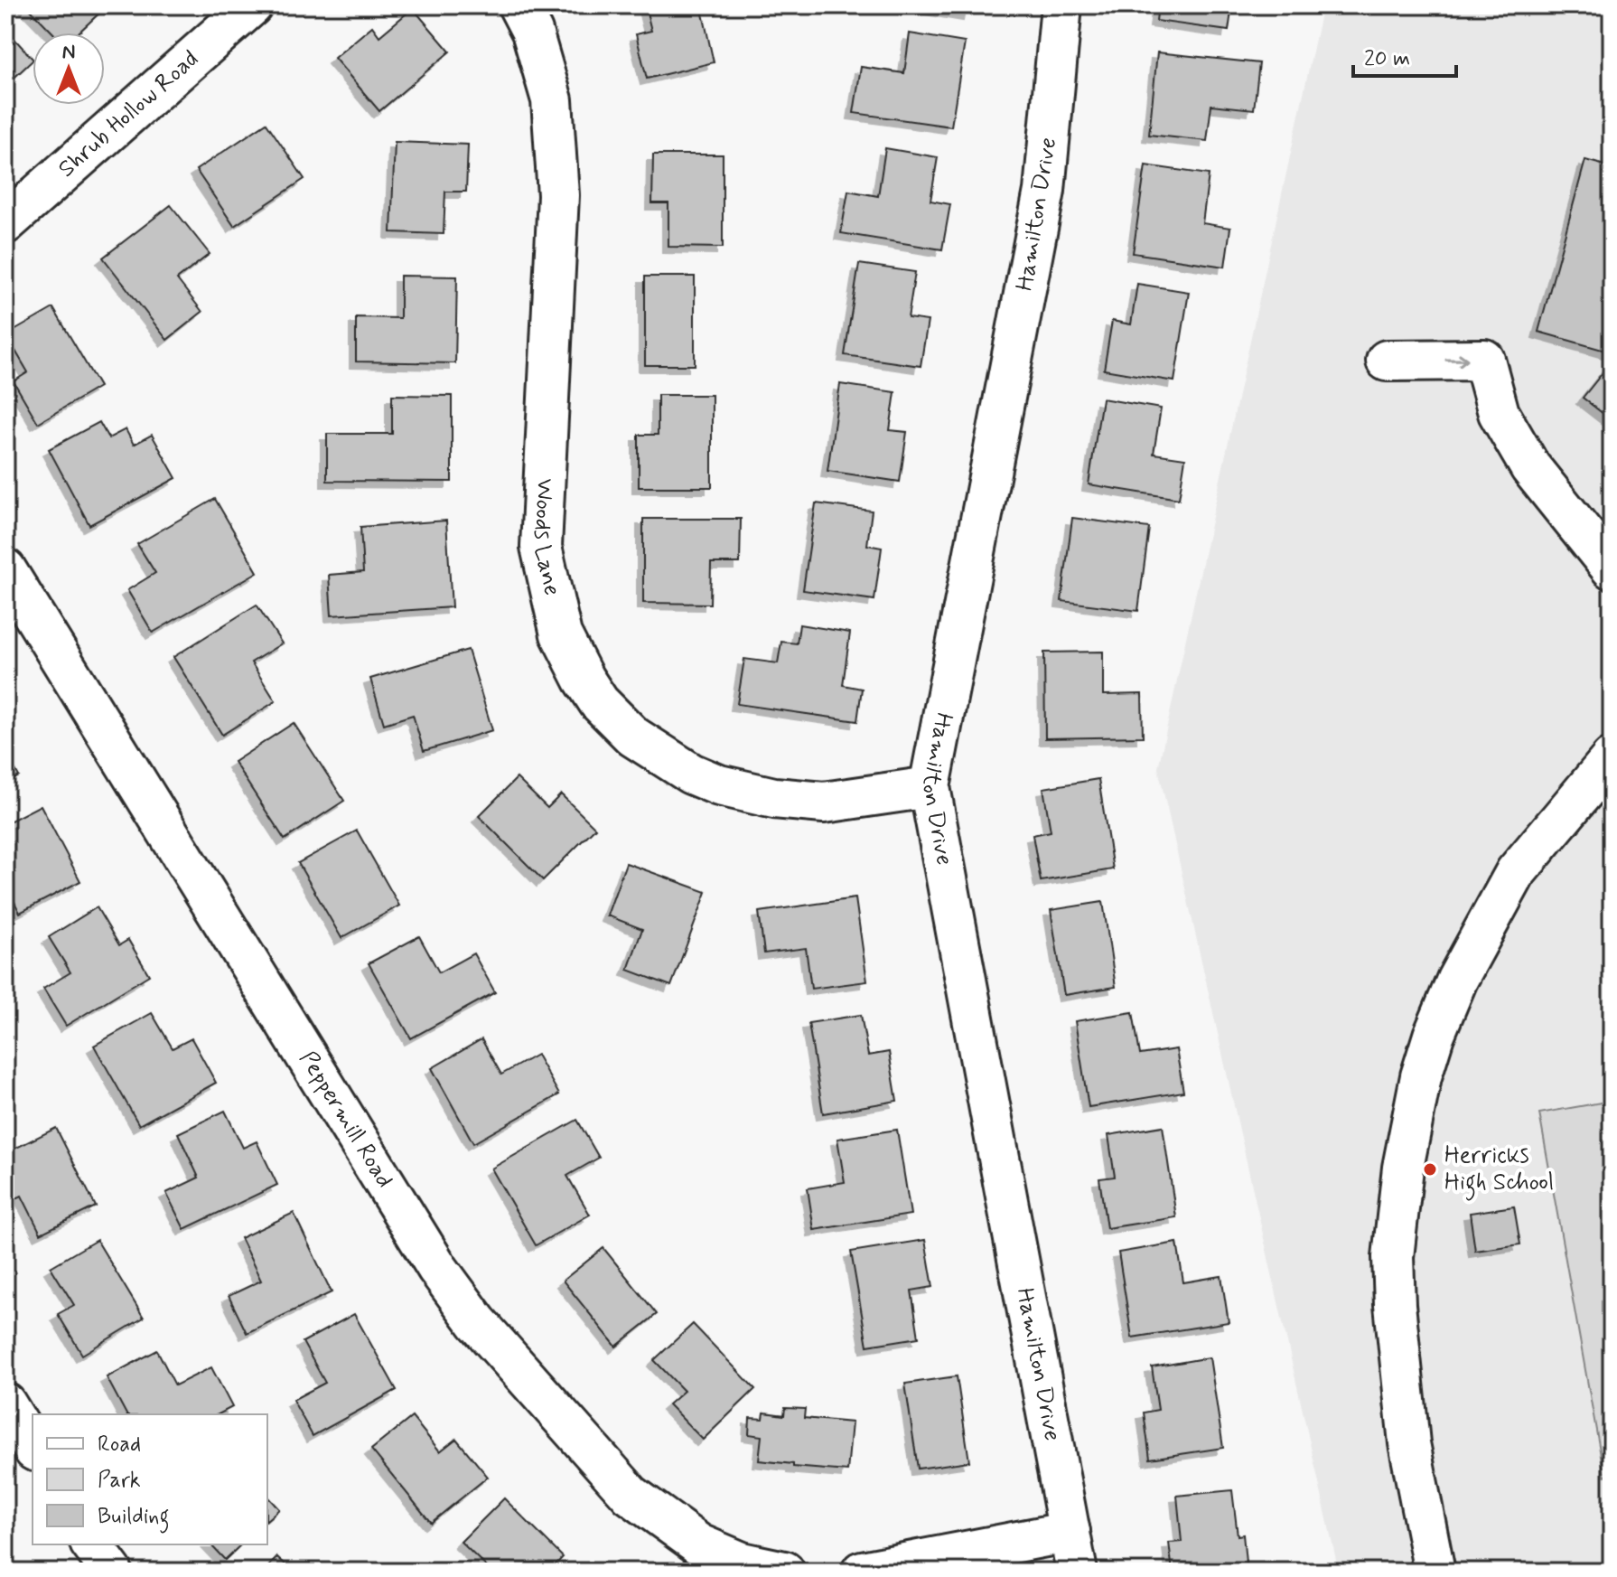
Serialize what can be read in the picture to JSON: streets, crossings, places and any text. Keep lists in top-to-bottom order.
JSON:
{
  "streets": {
    "street": [
      "Shrub Hollow Road",
      "Hamilton Drive",
      "Woods Lane",
      "Peppermill Road"
    ]
  },
  "crossings": [
    ["Hamilton Drive", "Woods Lane"]
  ],
  "places": ["Herricks High School"],
  "legend": ["Road", "Park", "Building"],
  "scale_bar": "20 m",
  "north": "top"
}
